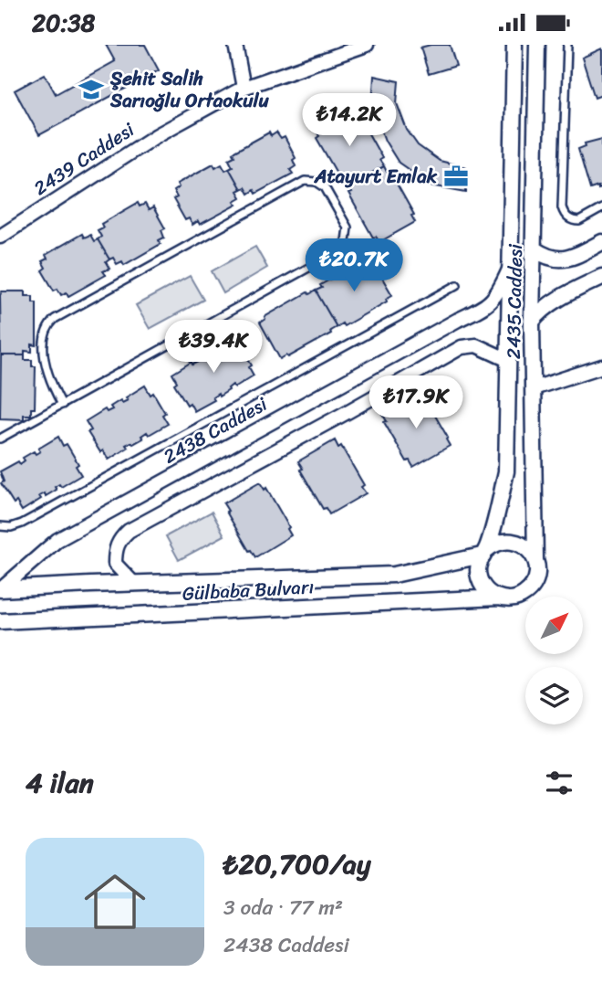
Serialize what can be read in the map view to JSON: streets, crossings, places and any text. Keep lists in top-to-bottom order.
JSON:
{
  "streets": {
    "street": [
      "2439 Caddesi",
      "2435 Caddesi",
      "2438 Caddesi",
      "Gülbaba Bulvarı"
    ]
  },
  "crossings": [
    ["2435 Caddesi", "2438 Caddesi"],
    ["2435 Caddesi", "Gülbaba Bulvarı"],
    ["2438 Caddesi", "Gülbaba Bulvarı"]
  ],
  "places": {
    "school or university": ["Şehit Salih Sarıoğlu Ortaokulu"],
    "office": ["Atayurt Emlak"]
  },
  "north": "top right",
  "page": {
    "status": "20:38",
    "price": [
      "₺14.2K",
      "₺20.7K",
      "₺39.4K",
      "₺17.9K"
    ],
    "heading": "4 ilan",
    "list": [
      {
        "name": "₺20,700/ay",
        "note": "3 oda · 77 m² · 2438 Caddesi"
      }
    ]
  }
}
